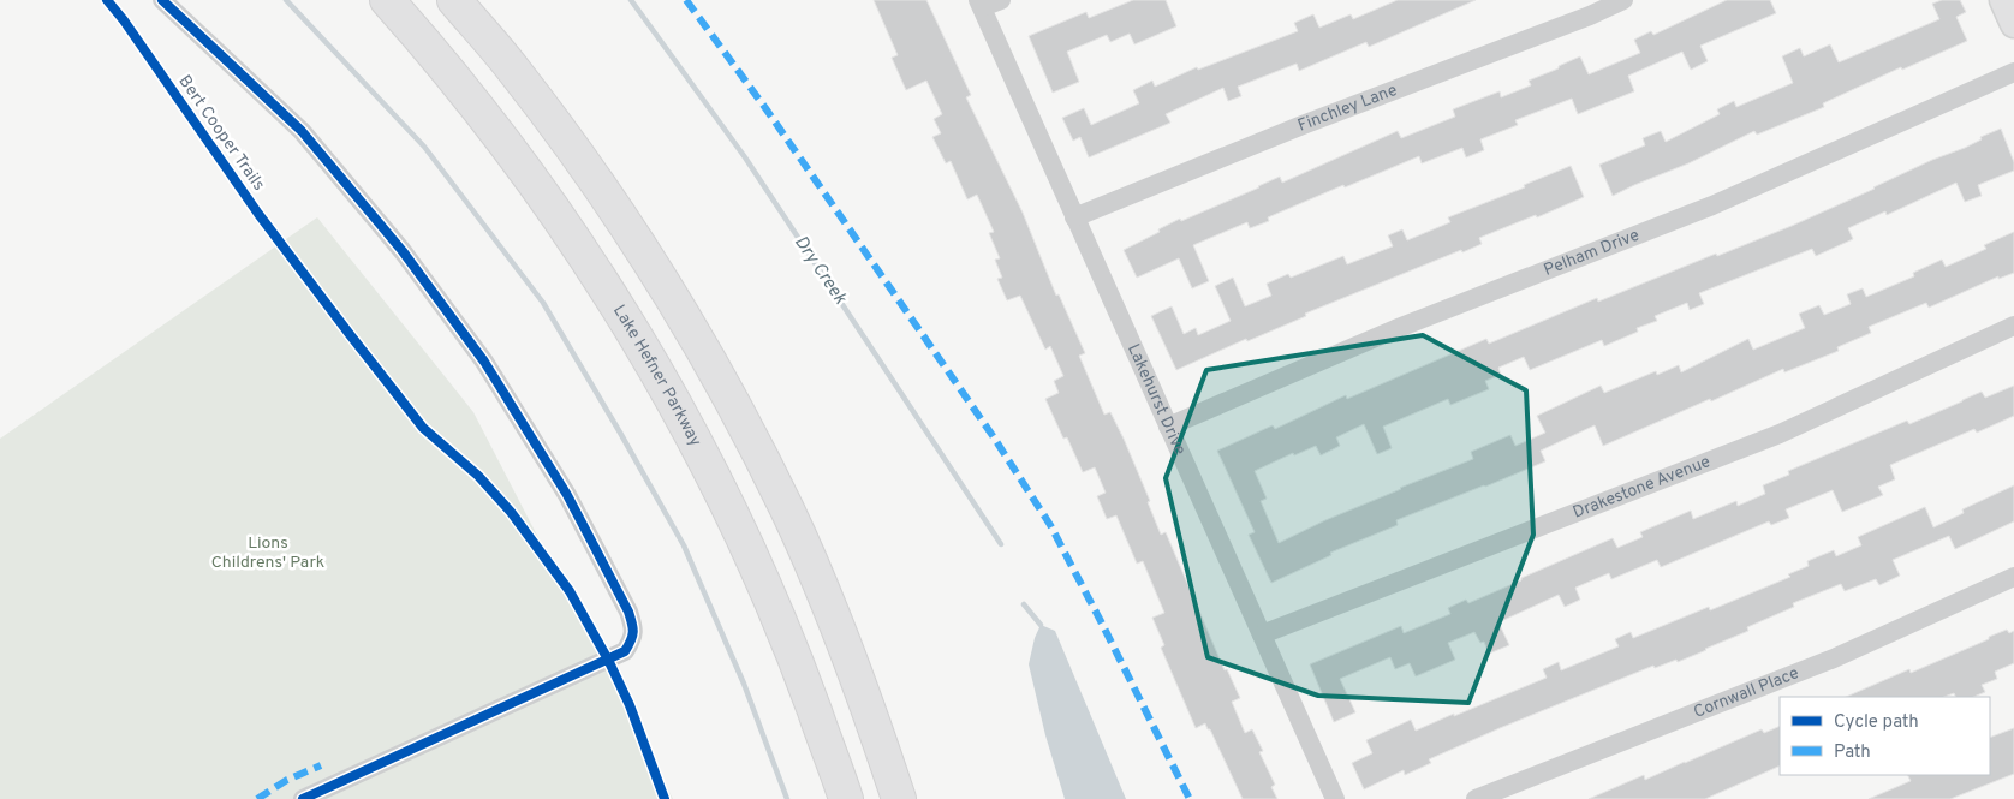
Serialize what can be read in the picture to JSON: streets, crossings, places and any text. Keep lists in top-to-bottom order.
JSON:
{
  "streets": {
    "highway": ["Lake Hefner Parkway"],
    "street": [
      "Finchley Lane",
      "Pelham Drive",
      "Lakehurst Drive",
      "Drakestone Avenue",
      "Cornwall Place"
    ],
    "cycle path": ["Bert Cooper Trails"]
  },
  "crossings": [
    ["Finchley Lane", "Lakehurst Drive"],
    ["Pelham Drive", "Lakehurst Drive"],
    ["Lakehurst Drive", "Drakestone Avenue"]
  ],
  "water": ["Dry Creek"],
  "parks": ["Lions Childrens' Park"],
  "legend": ["Cycle path", "Path"]
}
